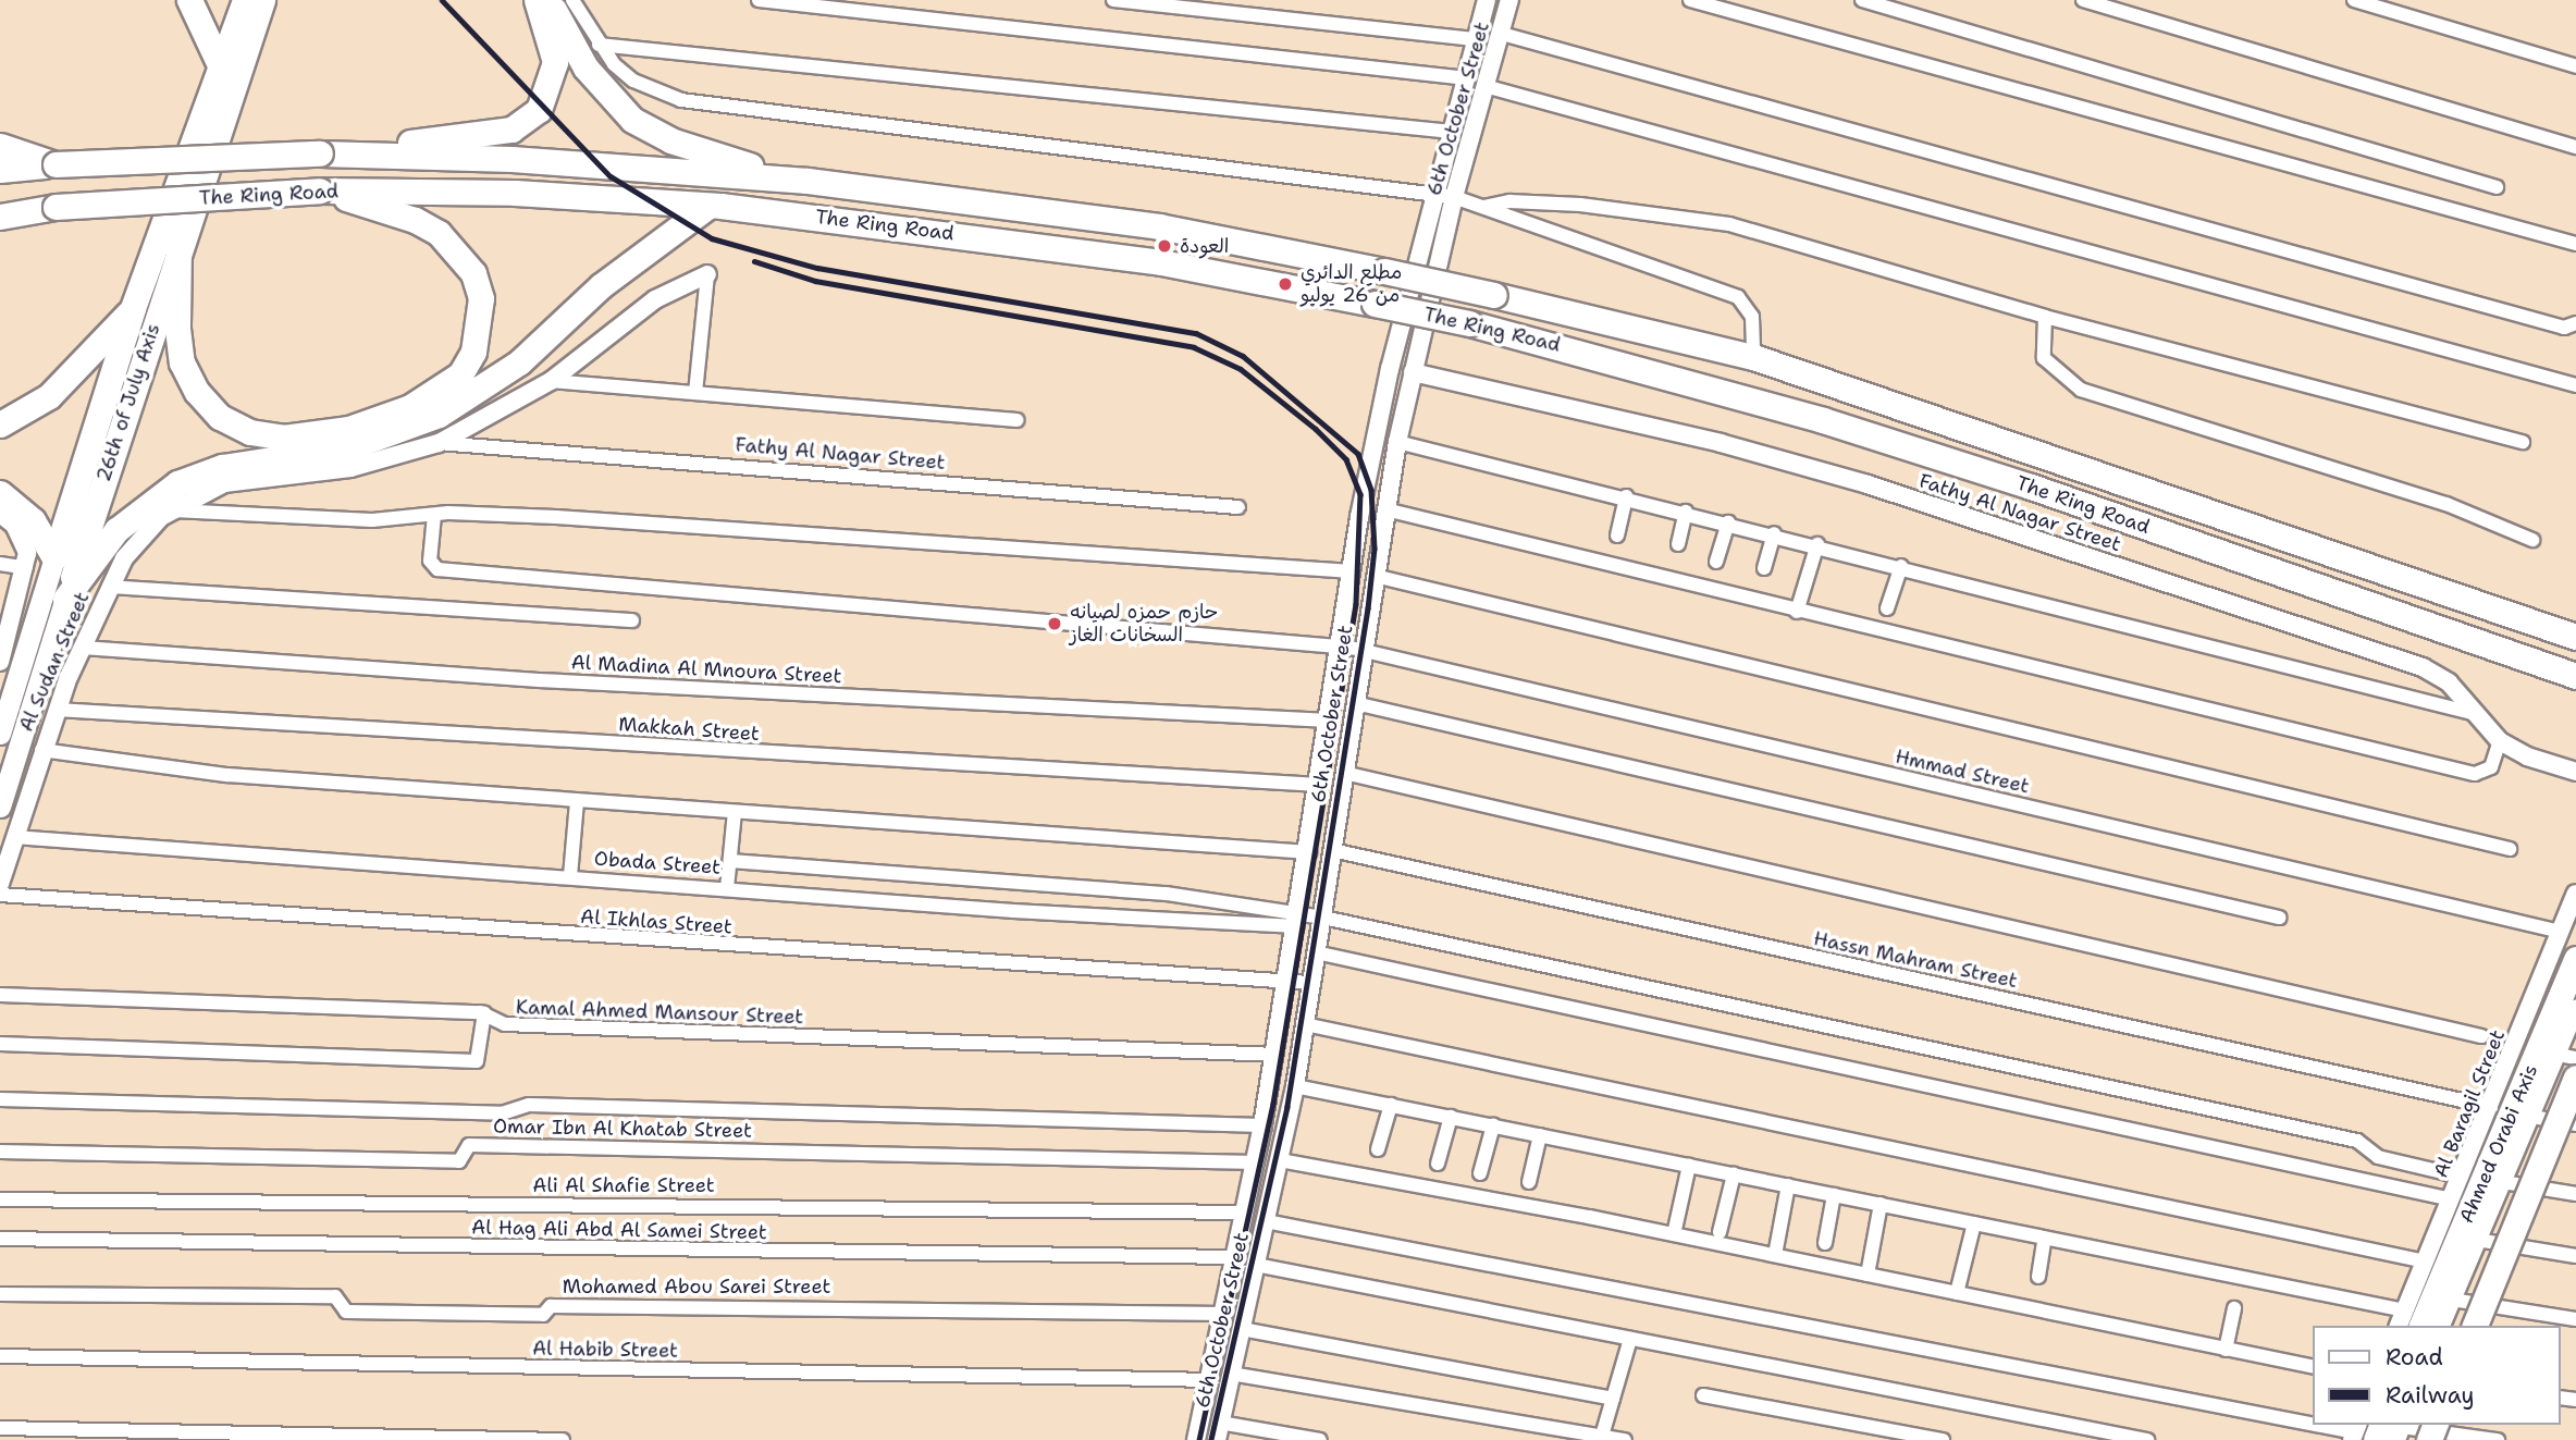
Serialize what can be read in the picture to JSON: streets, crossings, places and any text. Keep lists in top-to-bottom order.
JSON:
{
  "streets": {
    "highway": ["The Ring Road", "26th of July Axis", "Ahmed Orabi Axis"],
    "street": [
      "6th October Street",
      "Fathy Al Nagar Street",
      "Al Sudan Street",
      "Al Madina Al Mnoura Street",
      "Makkah Street",
      "Hmmad Street",
      "Obada Street",
      "Al Ikhlas Street",
      "Hassn Mahram Street",
      "Kamal Ahmed Mansour Street",
      "Al Baragil Street",
      "Omar Ibn Al Khatab Street",
      "Ali Al Shafie Street",
      "Al Hag Ali Abd Al Samei Street",
      "Mohamed Abou Sarei Street",
      "Al Habib Street"
    ]
  },
  "crossings": [
    ["6th October Street", "Fathy Al Nagar Street"],
    ["6th October Street", "Al Madina Al Mnoura Street"],
    ["6th October Street", "Makkah Street"],
    ["6th October Street", "Hmmad Street"],
    ["6th October Street", "Obada Street"],
    ["6th October Street", "Al Ikhlas Street"],
    ["6th October Street", "Hassn Mahram Street"],
    ["6th October Street", "Kamal Ahmed Mansour Street"],
    ["6th October Street", "Omar Ibn Al Khatab Street"],
    ["6th October Street", "Ali Al Shafie Street"],
    ["6th October Street", "Al Hag Ali Abd Al Samei Street"],
    ["6th October Street", "Mohamed Abou Sarei Street"],
    ["6th October Street", "Al Habib Street"],
    ["Fathy Al Nagar Street", "Al Sudan Street"],
    ["Al Sudan Street", "Al Madina Al Mnoura Street"],
    ["Al Sudan Street", "Makkah Street"],
    ["Al Sudan Street", "Obada Street"],
    ["Hmmad Street", "Al Baragil Street"],
    ["Hassn Mahram Street", "Al Baragil Street"],
    ["Al Baragil Street", "Ahmed Orabi Axis"]
  ],
  "places": ["العودة", "مطلع الدائري من 26 يوليو", "حازم حمزه لصيانه السخانات الغاز"],
  "legend": ["Road", "Railway"]
}
